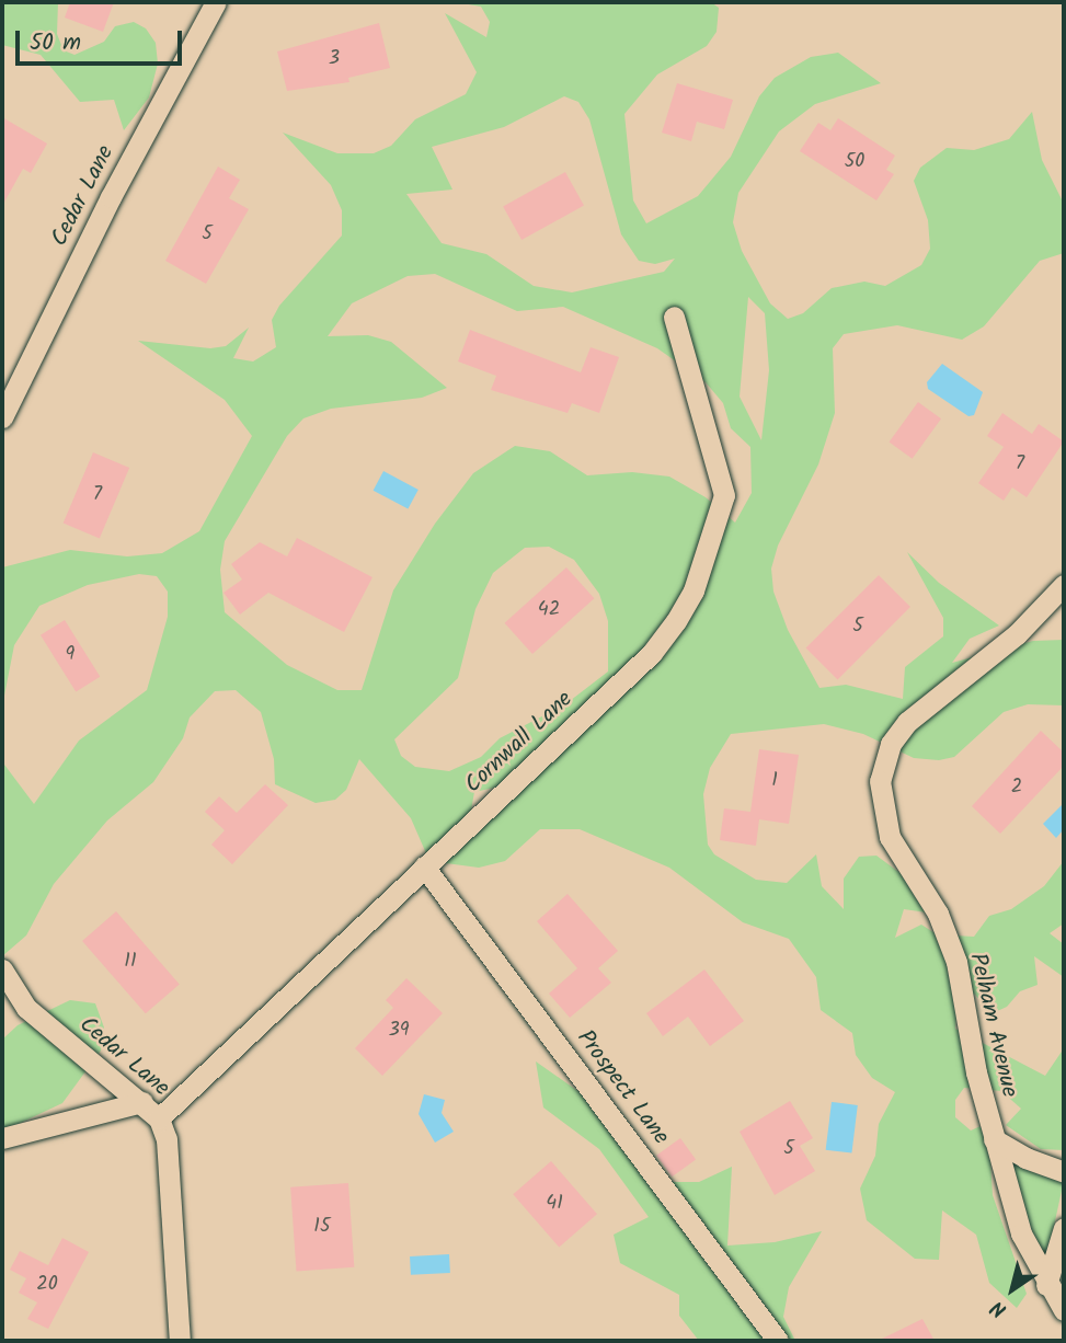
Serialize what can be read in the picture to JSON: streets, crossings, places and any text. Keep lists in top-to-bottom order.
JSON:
{
  "streets": {
    "street": [
      "Cedar Lane",
      "Cornwall Lane",
      "Pelham Avenue",
      "Prospect Lane"
    ]
  },
  "crossings": [
    ["Cedar Lane", "Cornwall Lane"],
    ["Cornwall Lane", "Prospect Lane"]
  ],
  "house_numbers": [
    "3",
    "50",
    "5",
    "7",
    "7",
    "42",
    "5",
    "9",
    "1",
    "2",
    "11",
    "39",
    "5",
    "41",
    "15",
    "20"
  ],
  "scale_bar": "50 m",
  "north": "bottom left"
}
